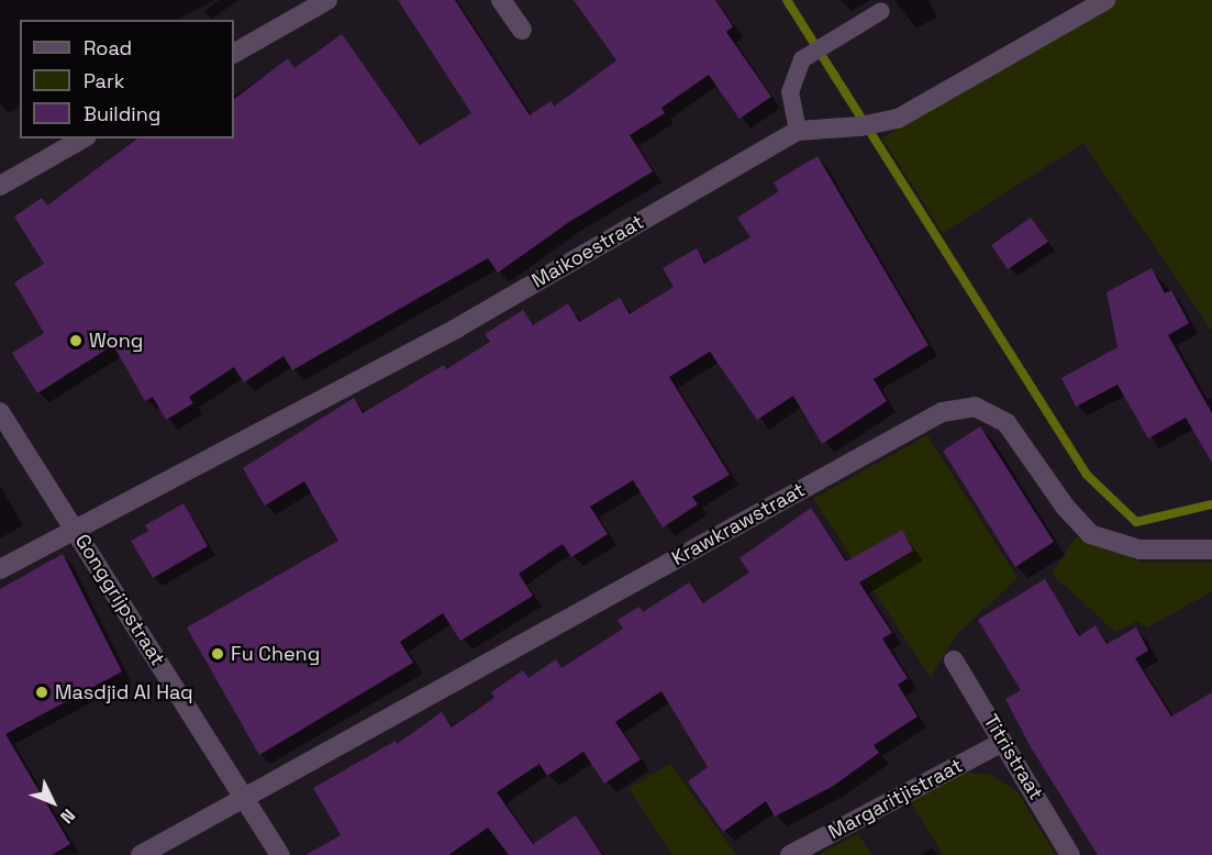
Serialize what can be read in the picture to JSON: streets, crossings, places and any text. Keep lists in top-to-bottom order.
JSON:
{
  "streets": {
    "street": [
      "Maikoestraat",
      "Krawkrawstraat",
      "Gonggrijpstraat",
      "Titristraat",
      "Margaritjistraat"
    ]
  },
  "crossings": [
    ["Maikoestraat", "Gonggrijpstraat"],
    ["Krawkrawstraat", "Gonggrijpstraat"],
    ["Titristraat", "Margaritjistraat"]
  ],
  "places": ["Wong", "Fu Cheng", "Masdjid Al Haq"],
  "legend": ["Road", "Park", "Building"],
  "north": "bottom right"
}
